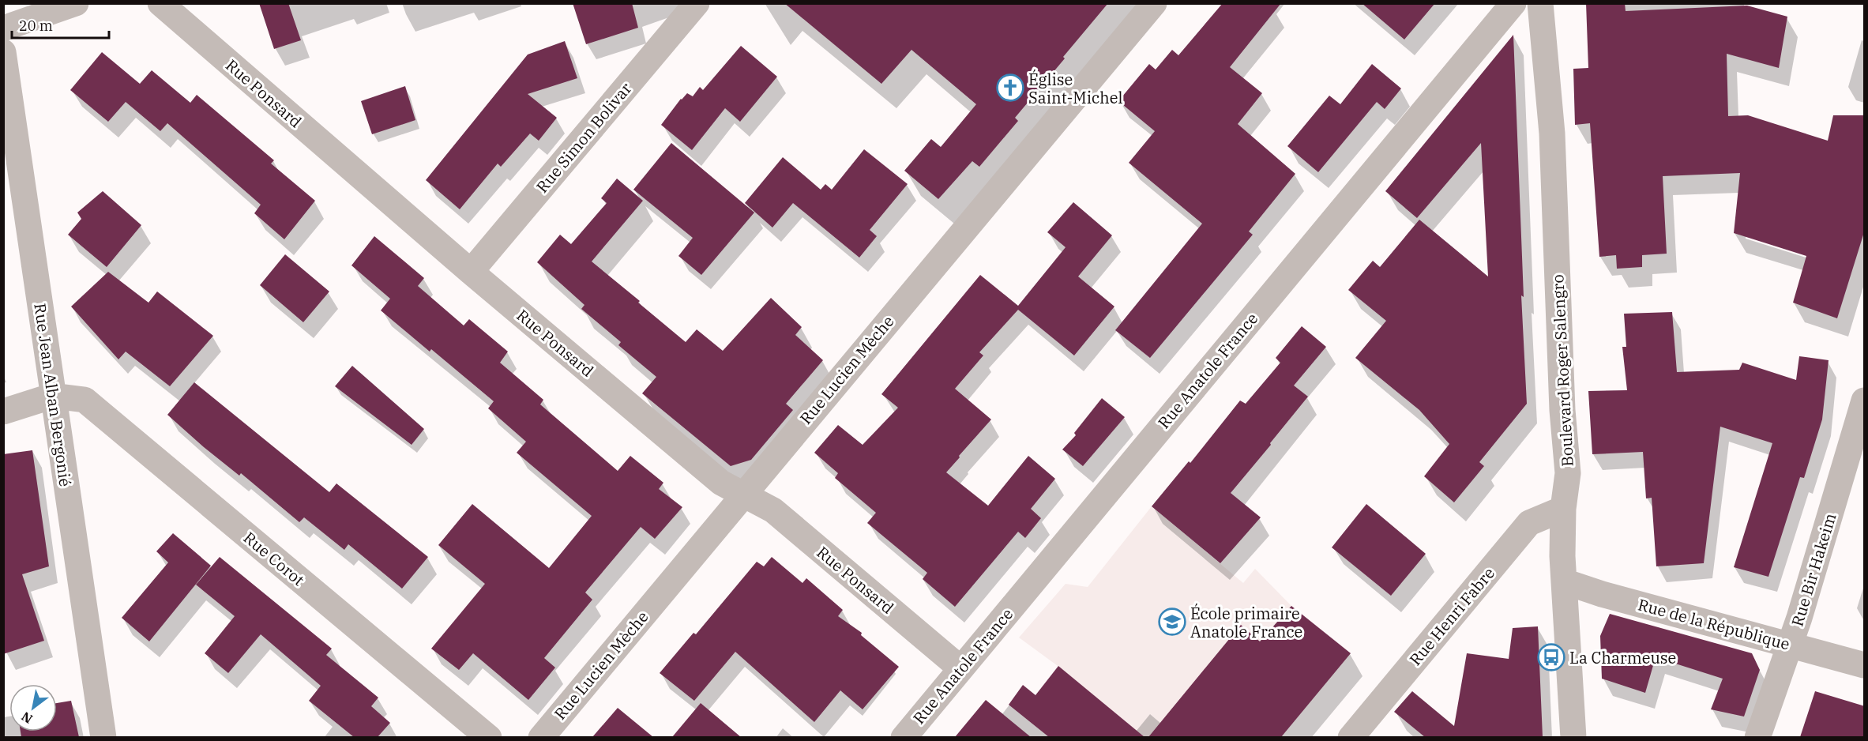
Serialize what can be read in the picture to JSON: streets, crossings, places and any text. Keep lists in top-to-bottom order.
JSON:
{
  "streets": {
    "street": [
      "Rue Ponsard",
      "Rue Simon Bolivar",
      "Rue Lucien Mèche",
      "Rue Anatole France",
      "Boulevard Roger Salengro",
      "Rue Jean Alban Bergonié",
      "Rue Corot",
      "Rue Bir Hakeim",
      "Rue Henri Fabre",
      "Rue de la République"
    ]
  },
  "crossings": [
    ["Rue Ponsard", "Rue Simon Bolivar"],
    ["Rue Ponsard", "Rue Lucien Mèche"],
    ["Rue Ponsard", "Rue Anatole France"],
    ["Boulevard Roger Salengro", "Rue Henri Fabre"],
    ["Boulevard Roger Salengro", "Rue de la République"],
    ["Rue Jean Alban Bergonié", "Rue Corot"],
    ["Rue Bir Hakeim", "Rue de la République"]
  ],
  "places": {
    "church": ["Église Saint-Michel"],
    "school or university": ["École primaire Anatole France"],
    "bus stop": ["La Charmeuse"]
  },
  "scale_bar": "20 m",
  "north": "bottom left"
}
